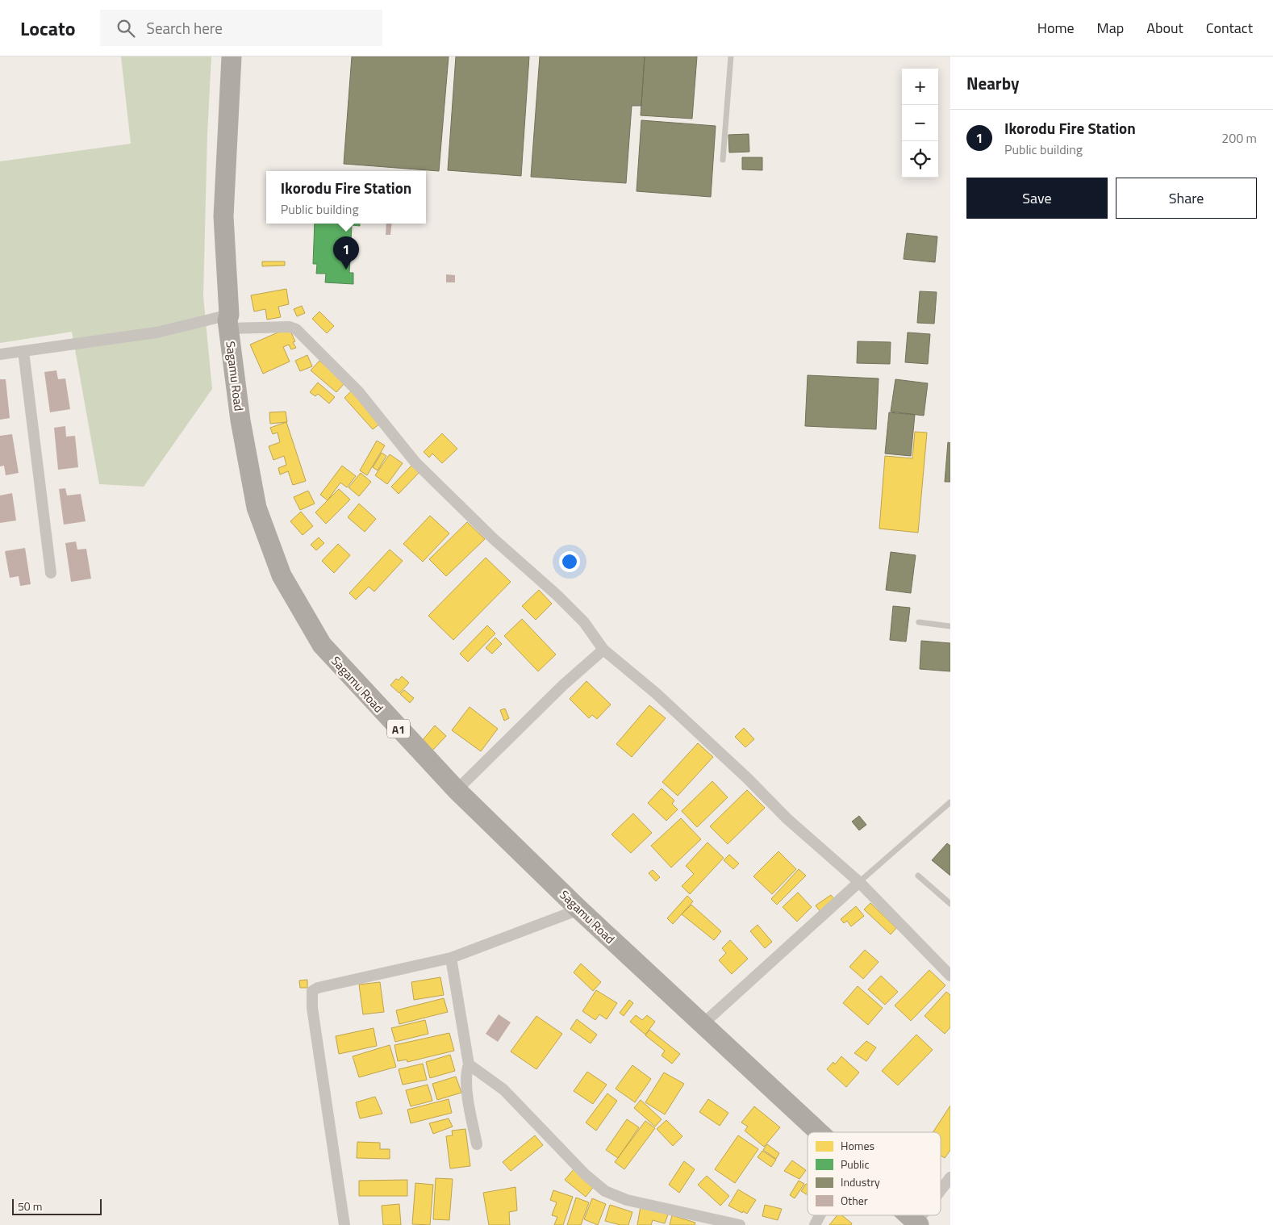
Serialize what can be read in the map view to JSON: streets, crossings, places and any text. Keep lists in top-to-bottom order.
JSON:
{
  "streets": {
    "highway": ["Sagamu Road", "A1"]
  },
  "legend": [
    "Homes",
    "Public",
    "Industry",
    "Other"
  ],
  "scale_bar": "50 m",
  "page": {
    "header": "Locato",
    "search": "Search here",
    "nav": [
      "Home",
      "Map",
      "About",
      "Contact"
    ],
    "heading": "Nearby",
    "map_buttons": ["+", "−"],
    "list": [
      {
        "mark": "1",
        "name": "Ikorodu Fire Station",
        "note": "Public building",
        "value": "200 m"
      }
    ],
    "buttons": ["Save", "Share"],
    "popup": ["Ikorodu Fire Station", "Public building"],
    "pins": "1",
    "scale": "50 m"
  }
}
